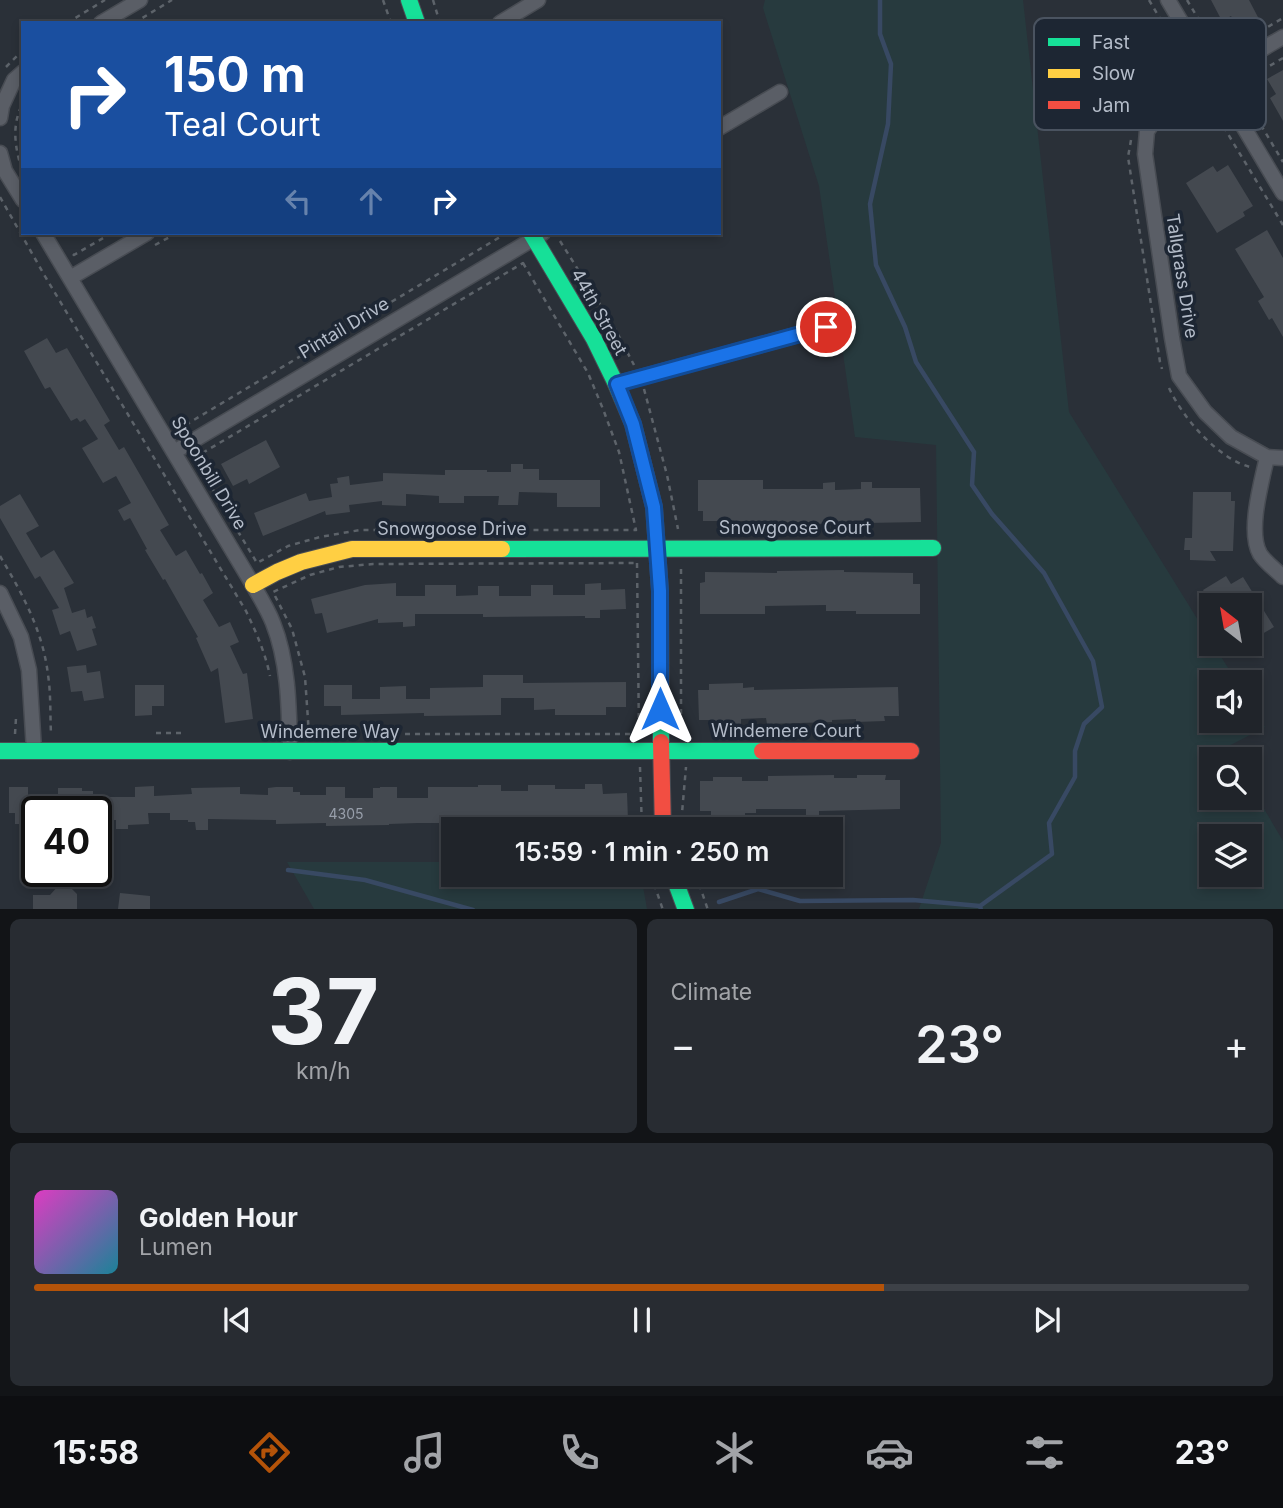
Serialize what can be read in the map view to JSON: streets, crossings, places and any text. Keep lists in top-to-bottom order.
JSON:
{
  "streets": {
    "street": [
      "Tallgrass Drive",
      "44th Street",
      "Pintail Drive",
      "Spoonbill Drive",
      "Snowgoose Court",
      "Snowgoose Drive",
      "Windemere Court",
      "Windemere Way"
    ]
  },
  "crossings": [
    ["44th Street", "Pintail Drive"],
    ["44th Street", "Snowgoose Court"],
    ["44th Street", "Snowgoose Drive"],
    ["44th Street", "Windemere Court"],
    ["44th Street", "Windemere Way"],
    ["Pintail Drive", "Spoonbill Drive"],
    ["Spoonbill Drive", "Snowgoose Drive"],
    ["Spoonbill Drive", "Windemere Way"],
    ["Snowgoose Court", "Snowgoose Drive"],
    ["Windemere Court", "Windemere Way"]
  ],
  "house_numbers": ["4305"],
  "legend": ["Fast", "Slow", "Jam"],
  "north": "top left",
  "page": {
    "turn": ["150 m", "Teal Court"],
    "limit": "40",
    "trip": "15:59 · 1 min · 250 m",
    "tile": [
      ["37", "km/h"],
      "Climate"
    ],
    "heat": ["−", "23°", "+"],
    "song": ["Golden Hour", "Lumen"],
    "tabs": ["15:58", "23°"]
  }
}
